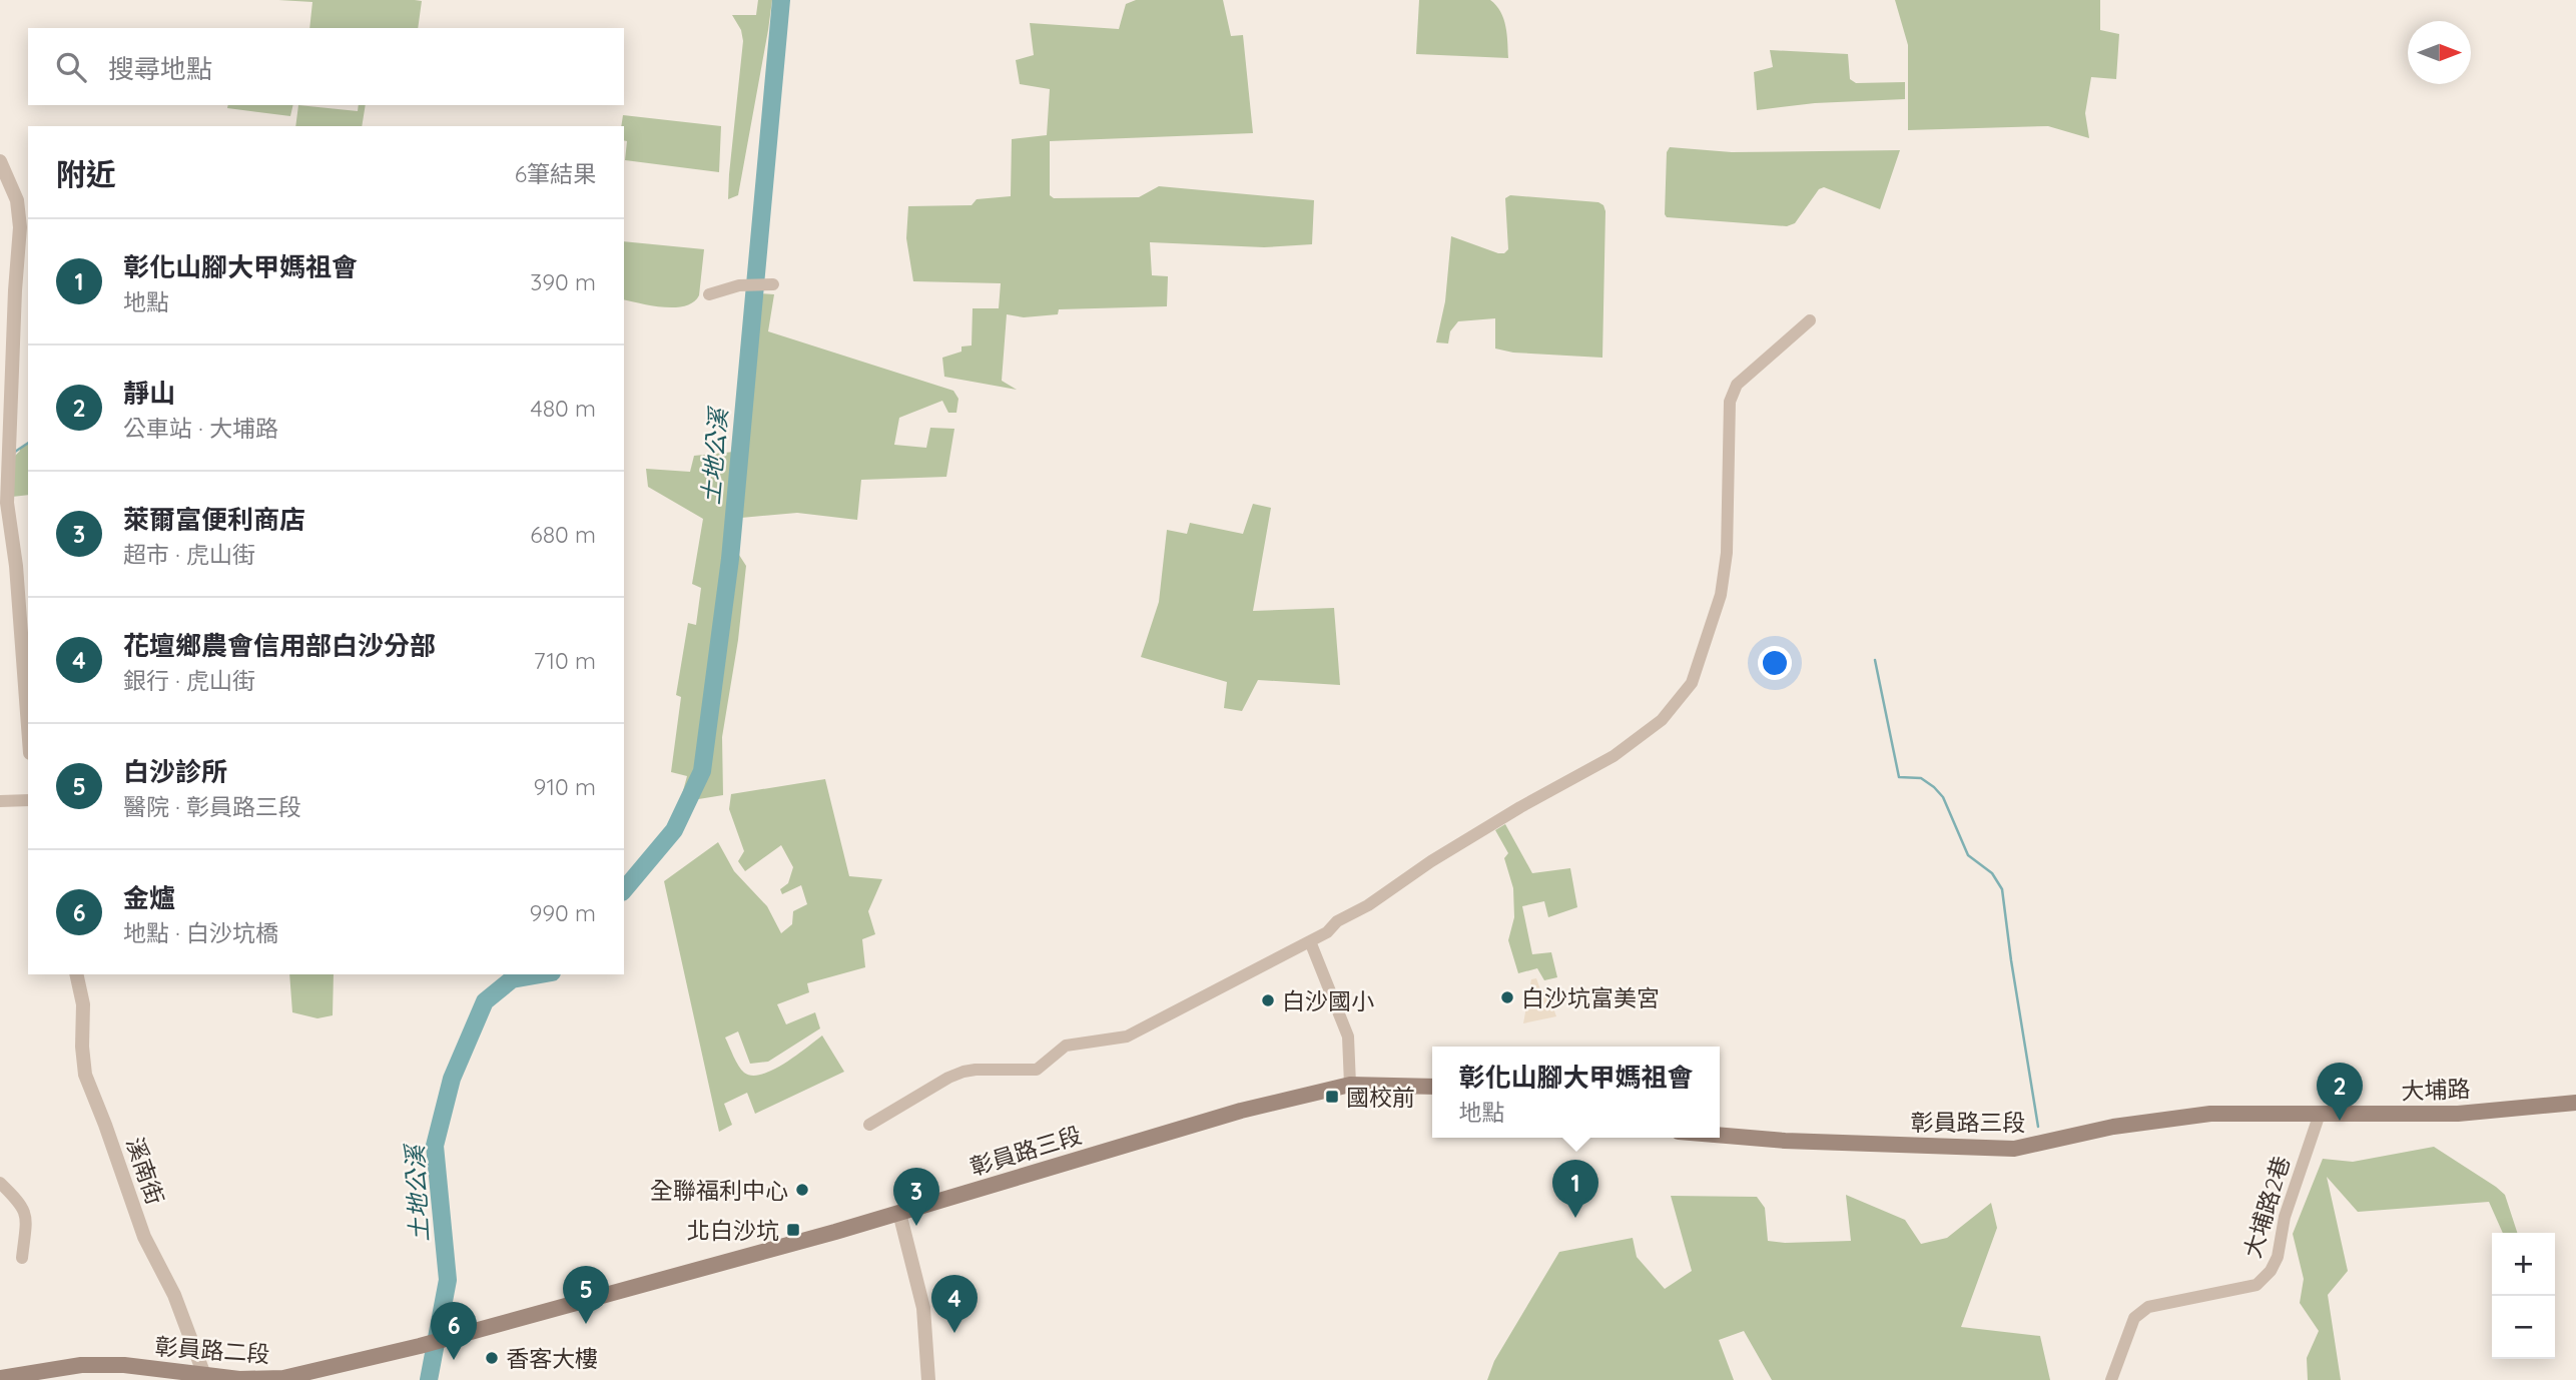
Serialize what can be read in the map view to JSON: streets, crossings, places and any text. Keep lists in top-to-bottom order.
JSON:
{
  "streets": {
    "main road": ["大埔路", "彰員路三段", "彰員路二段"],
    "street": ["溪南街", "大埔路2巷"]
  },
  "crossings": [
    ["大埔路", "彰員路三段"],
    ["大埔路", "大埔路2巷"],
    ["彰員路三段", "彰員路二段"],
    ["溪南街", "彰員路二段"]
  ],
  "water": ["土地公溪"],
  "places": {
    "other": [
      "白沙坑富美宮",
      "白沙國小",
      "全聯福利中心",
      "香客大樓"
    ],
    "transit": ["國校前", "北白沙坑"]
  },
  "north": "right",
  "page": {
    "search": "搜尋地點",
    "heading": ["附近", "6筆結果"],
    "list": [
      {
        "mark": "1",
        "name": "彰化山腳大甲媽祖會",
        "note": "地點",
        "value": "390 m"
      },
      {
        "mark": "2",
        "name": "靜山",
        "note": "公車站 · 大埔路",
        "value": "480 m"
      },
      {
        "mark": "3",
        "name": "萊爾富便利商店",
        "note": "超市 · 虎山街",
        "value": "680 m"
      },
      {
        "mark": "4",
        "name": "花壇鄉農會信用部白沙分部",
        "note": "銀行 · 虎山街",
        "value": "710 m"
      },
      {
        "mark": "5",
        "name": "白沙診所",
        "note": "醫院 · 彰員路三段",
        "value": "910 m"
      },
      {
        "mark": "6",
        "name": "金爐",
        "note": "地點 · 白沙坑橋",
        "value": "990 m"
      }
    ],
    "popup": ["彰化山腳大甲媽祖會", "地點"],
    "pins": [
      "2",
      "1",
      "3",
      "5",
      "4",
      "6"
    ],
    "map_buttons": ["+", "−"]
  }
}
